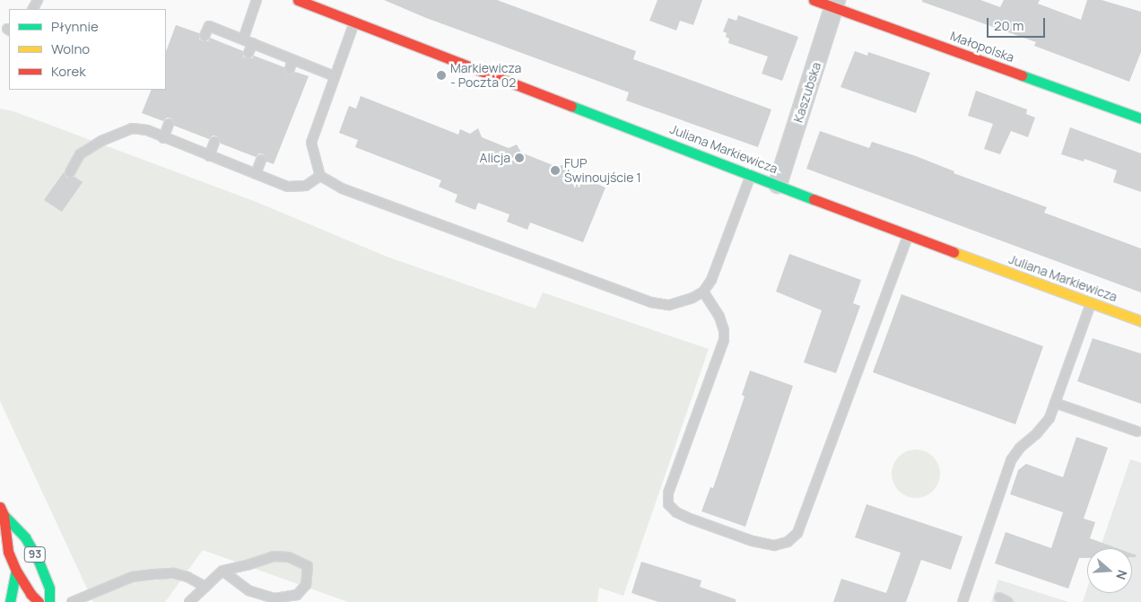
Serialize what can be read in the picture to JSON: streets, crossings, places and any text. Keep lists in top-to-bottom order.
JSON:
{
  "streets": {
    "street": [
      "Małopolska",
      "Kaszubska",
      "Juliana Markiewicza",
      "93"
    ]
  },
  "crossings": [
    ["Małopolska", "Kaszubska"],
    ["Kaszubska", "Juliana Markiewicza"]
  ],
  "places": ["Markiewicza - Poczta 02", "Alicja", "FUP Świnoujście 1"],
  "legend": ["Płynnie", "Wolno", "Korek"],
  "scale_bar": "20 m",
  "north": "right"
}
